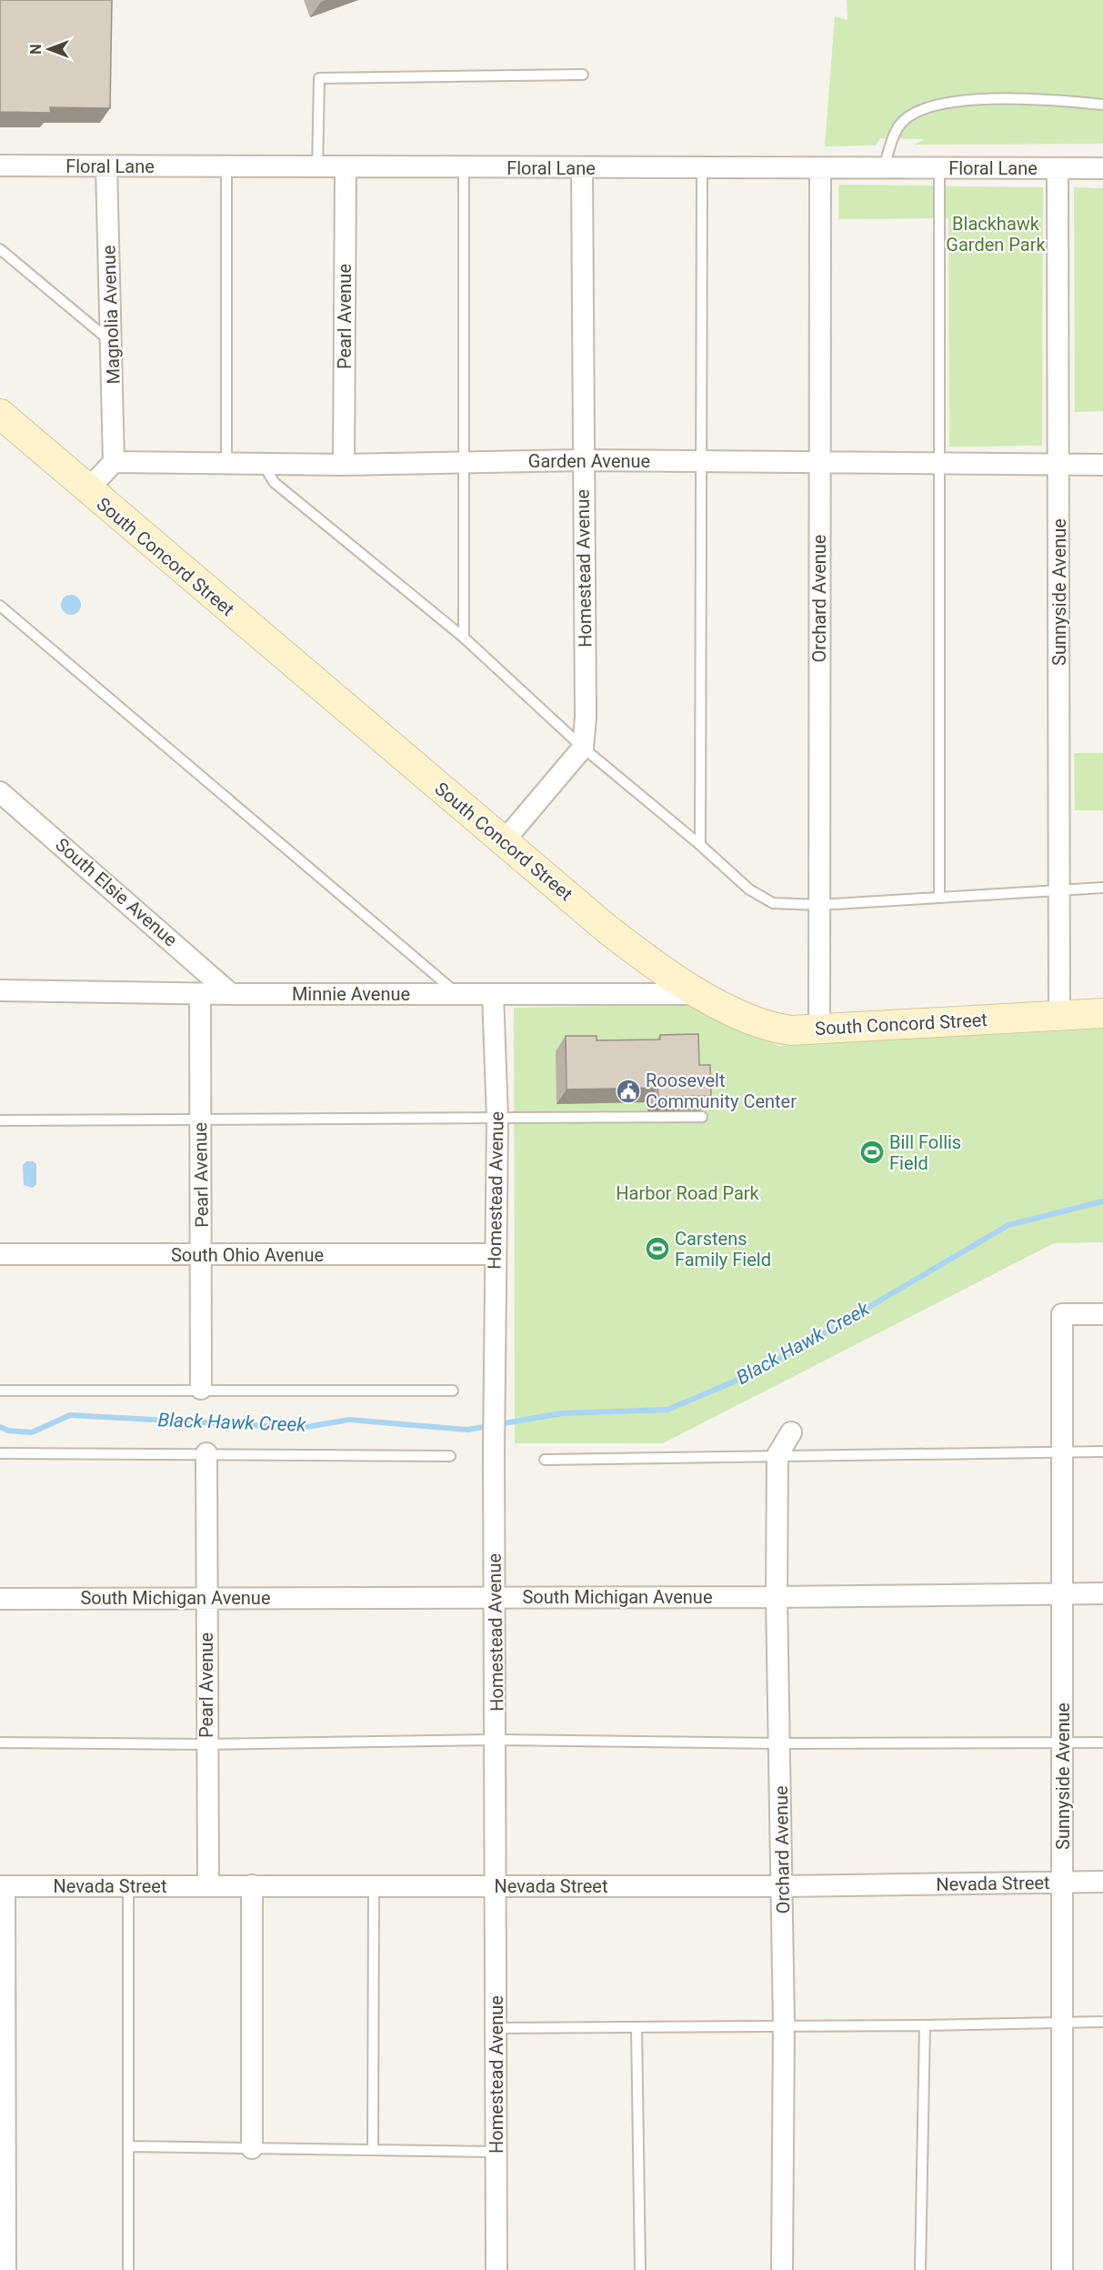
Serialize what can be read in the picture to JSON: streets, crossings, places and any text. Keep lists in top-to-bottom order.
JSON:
{
  "streets": {
    "street": [
      "Floral Lane",
      "Magnolia Avenue",
      "Pearl Avenue",
      "Garden Avenue",
      "South Concord Street",
      "Homestead Avenue",
      "Sunnyside Avenue",
      "Orchard Avenue",
      "South Elsie Avenue",
      "Minnie Avenue",
      "South Ohio Avenue",
      "South Michigan Avenue",
      "Nevada Street"
    ]
  },
  "crossings": [
    ["Floral Lane", "Magnolia Avenue"],
    ["Floral Lane", "Pearl Avenue"],
    ["Floral Lane", "Homestead Avenue"],
    ["Floral Lane", "Sunnyside Avenue"],
    ["Floral Lane", "Orchard Avenue"],
    ["Magnolia Avenue", "Garden Avenue"],
    ["Pearl Avenue", "Garden Avenue"],
    ["Pearl Avenue", "Minnie Avenue"],
    ["Pearl Avenue", "South Ohio Avenue"],
    ["Pearl Avenue", "South Michigan Avenue"],
    ["Pearl Avenue", "Nevada Street"],
    ["Garden Avenue", "Homestead Avenue"],
    ["Garden Avenue", "Sunnyside Avenue"],
    ["Garden Avenue", "Orchard Avenue"],
    ["South Concord Street", "Sunnyside Avenue"],
    ["South Concord Street", "Orchard Avenue"],
    ["South Concord Street", "Minnie Avenue"],
    ["Homestead Avenue", "Minnie Avenue"],
    ["Homestead Avenue", "South Ohio Avenue"],
    ["Homestead Avenue", "South Michigan Avenue"],
    ["Homestead Avenue", "Nevada Street"],
    ["Sunnyside Avenue", "South Michigan Avenue"],
    ["Sunnyside Avenue", "Nevada Street"],
    ["Orchard Avenue", "South Michigan Avenue"],
    ["Orchard Avenue", "Nevada Street"],
    ["South Elsie Avenue", "Minnie Avenue"]
  ],
  "water": ["Black Hawk Creek"],
  "parks": ["Blackhawk Garden Park", "Harbor Road Park"],
  "places": {
    "public building": ["Roosevelt Community Center"],
    "sports": ["Bill Follis Field", "Carstens Family Field"]
  },
  "north": "left"
}
